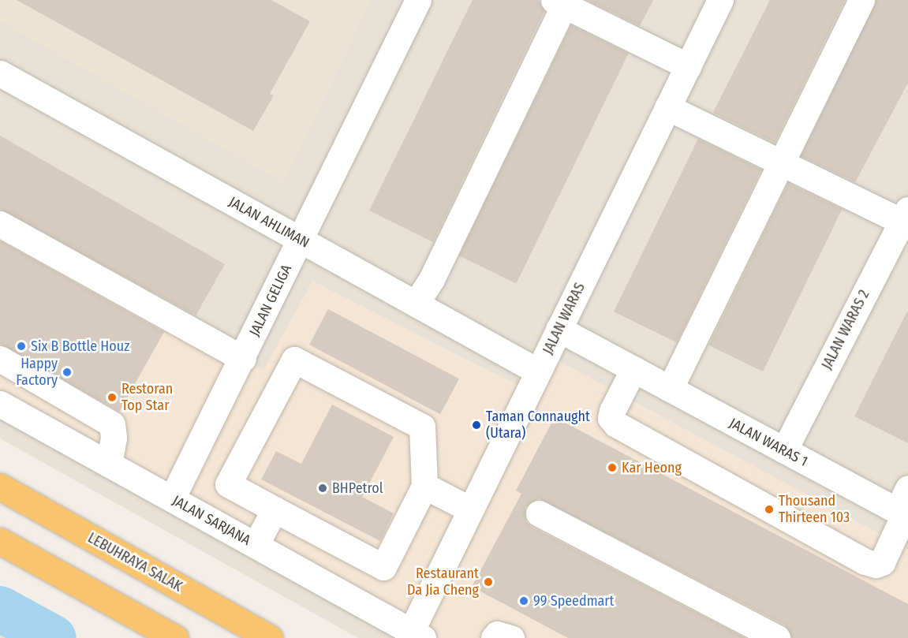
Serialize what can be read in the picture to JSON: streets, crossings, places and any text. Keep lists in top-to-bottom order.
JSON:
{
  "streets": {
    "highway": ["LEBUHRAYA SALAK"],
    "street": [
      "JALAN AHLIMAN",
      "JALAN GELIGA",
      "JALAN WARAS",
      "JALAN WARAS 2",
      "JALAN WARAS 1",
      "JALAN SARJANA"
    ]
  },
  "crossings": [
    ["JALAN AHLIMAN", "JALAN GELIGA"],
    ["JALAN AHLIMAN", "JALAN WARAS"],
    ["JALAN GELIGA", "JALAN SARJANA"],
    ["JALAN WARAS", "JALAN WARAS 1"],
    ["JALAN WARAS", "JALAN SARJANA"],
    ["JALAN WARAS 2", "JALAN WARAS 1"]
  ],
  "places": [
    "Six B Bottle Houz",
    "Happy Factory",
    "Restoran Top Star",
    "Taman Connaught (Utara)",
    "Kar Heong",
    "BHPetrol",
    "Thousand Thirteen 103",
    "Restaurant Da Jia Cheng",
    "99 Speedmart"
  ]
}
